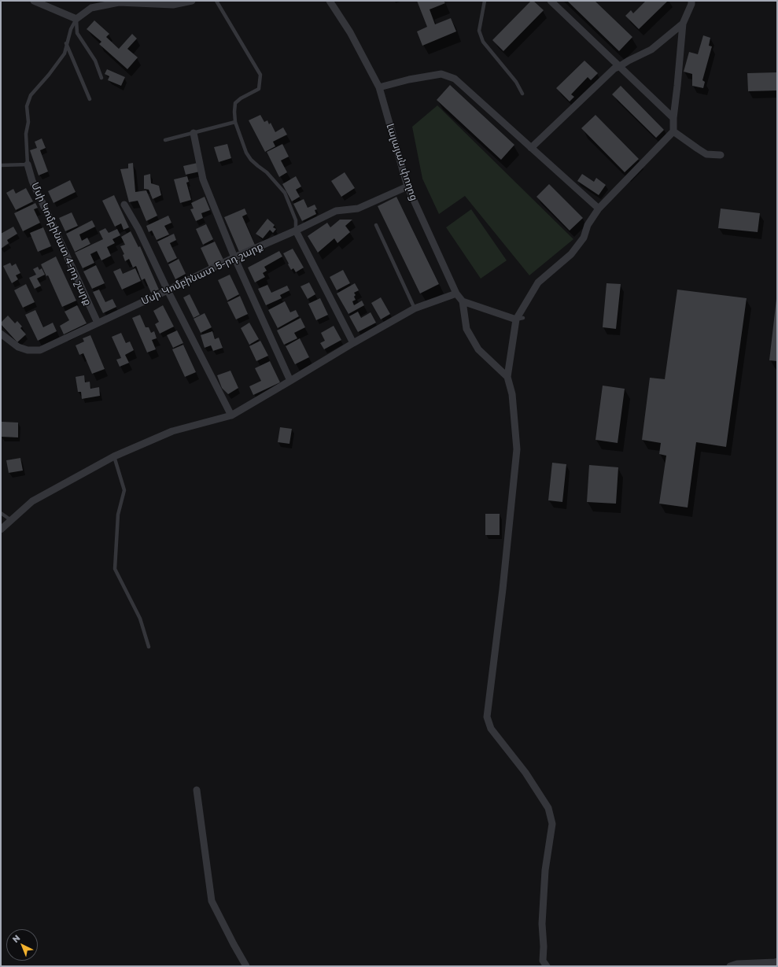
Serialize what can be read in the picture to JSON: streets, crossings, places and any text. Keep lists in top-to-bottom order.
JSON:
{
  "streets": {
    "street": ["Լալայան փողոց", "Մսի Կոմբինատ 4-րդ շարք", "Մսի Կոմբինատ 5-րդ շարք"]
  },
  "crossings": [
    ["Լալայան փողոց", "Մսի Կոմբինատ 5-րդ շարք"],
    ["Մսի Կոմբինատ 4-րդ շարք", "Մսի Կոմբինատ 5-րդ շարք"]
  ],
  "north": "top left"
}
